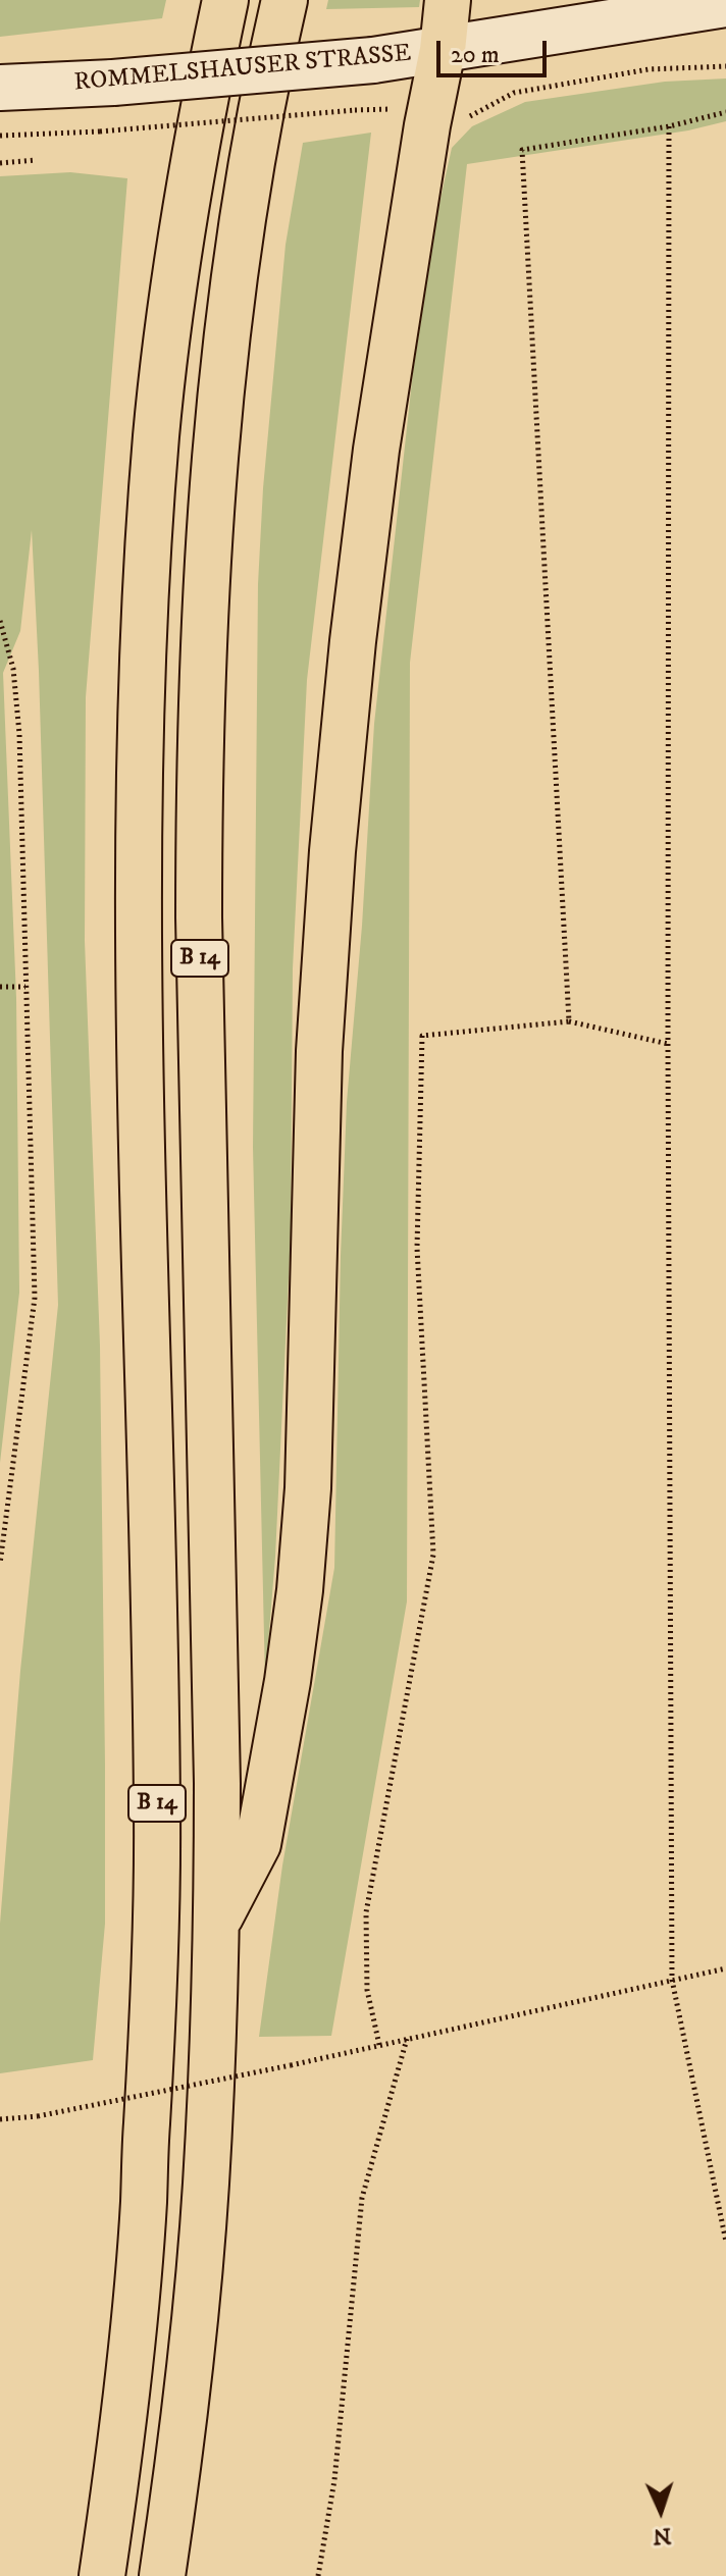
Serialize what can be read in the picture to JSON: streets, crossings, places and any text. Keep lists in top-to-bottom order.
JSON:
{
  "streets": {
    "highway": ["B 14"],
    "main road": ["ROMMELSHAUSER STRASSE"]
  },
  "scale_bar": "20 m",
  "north": "bottom"
}
